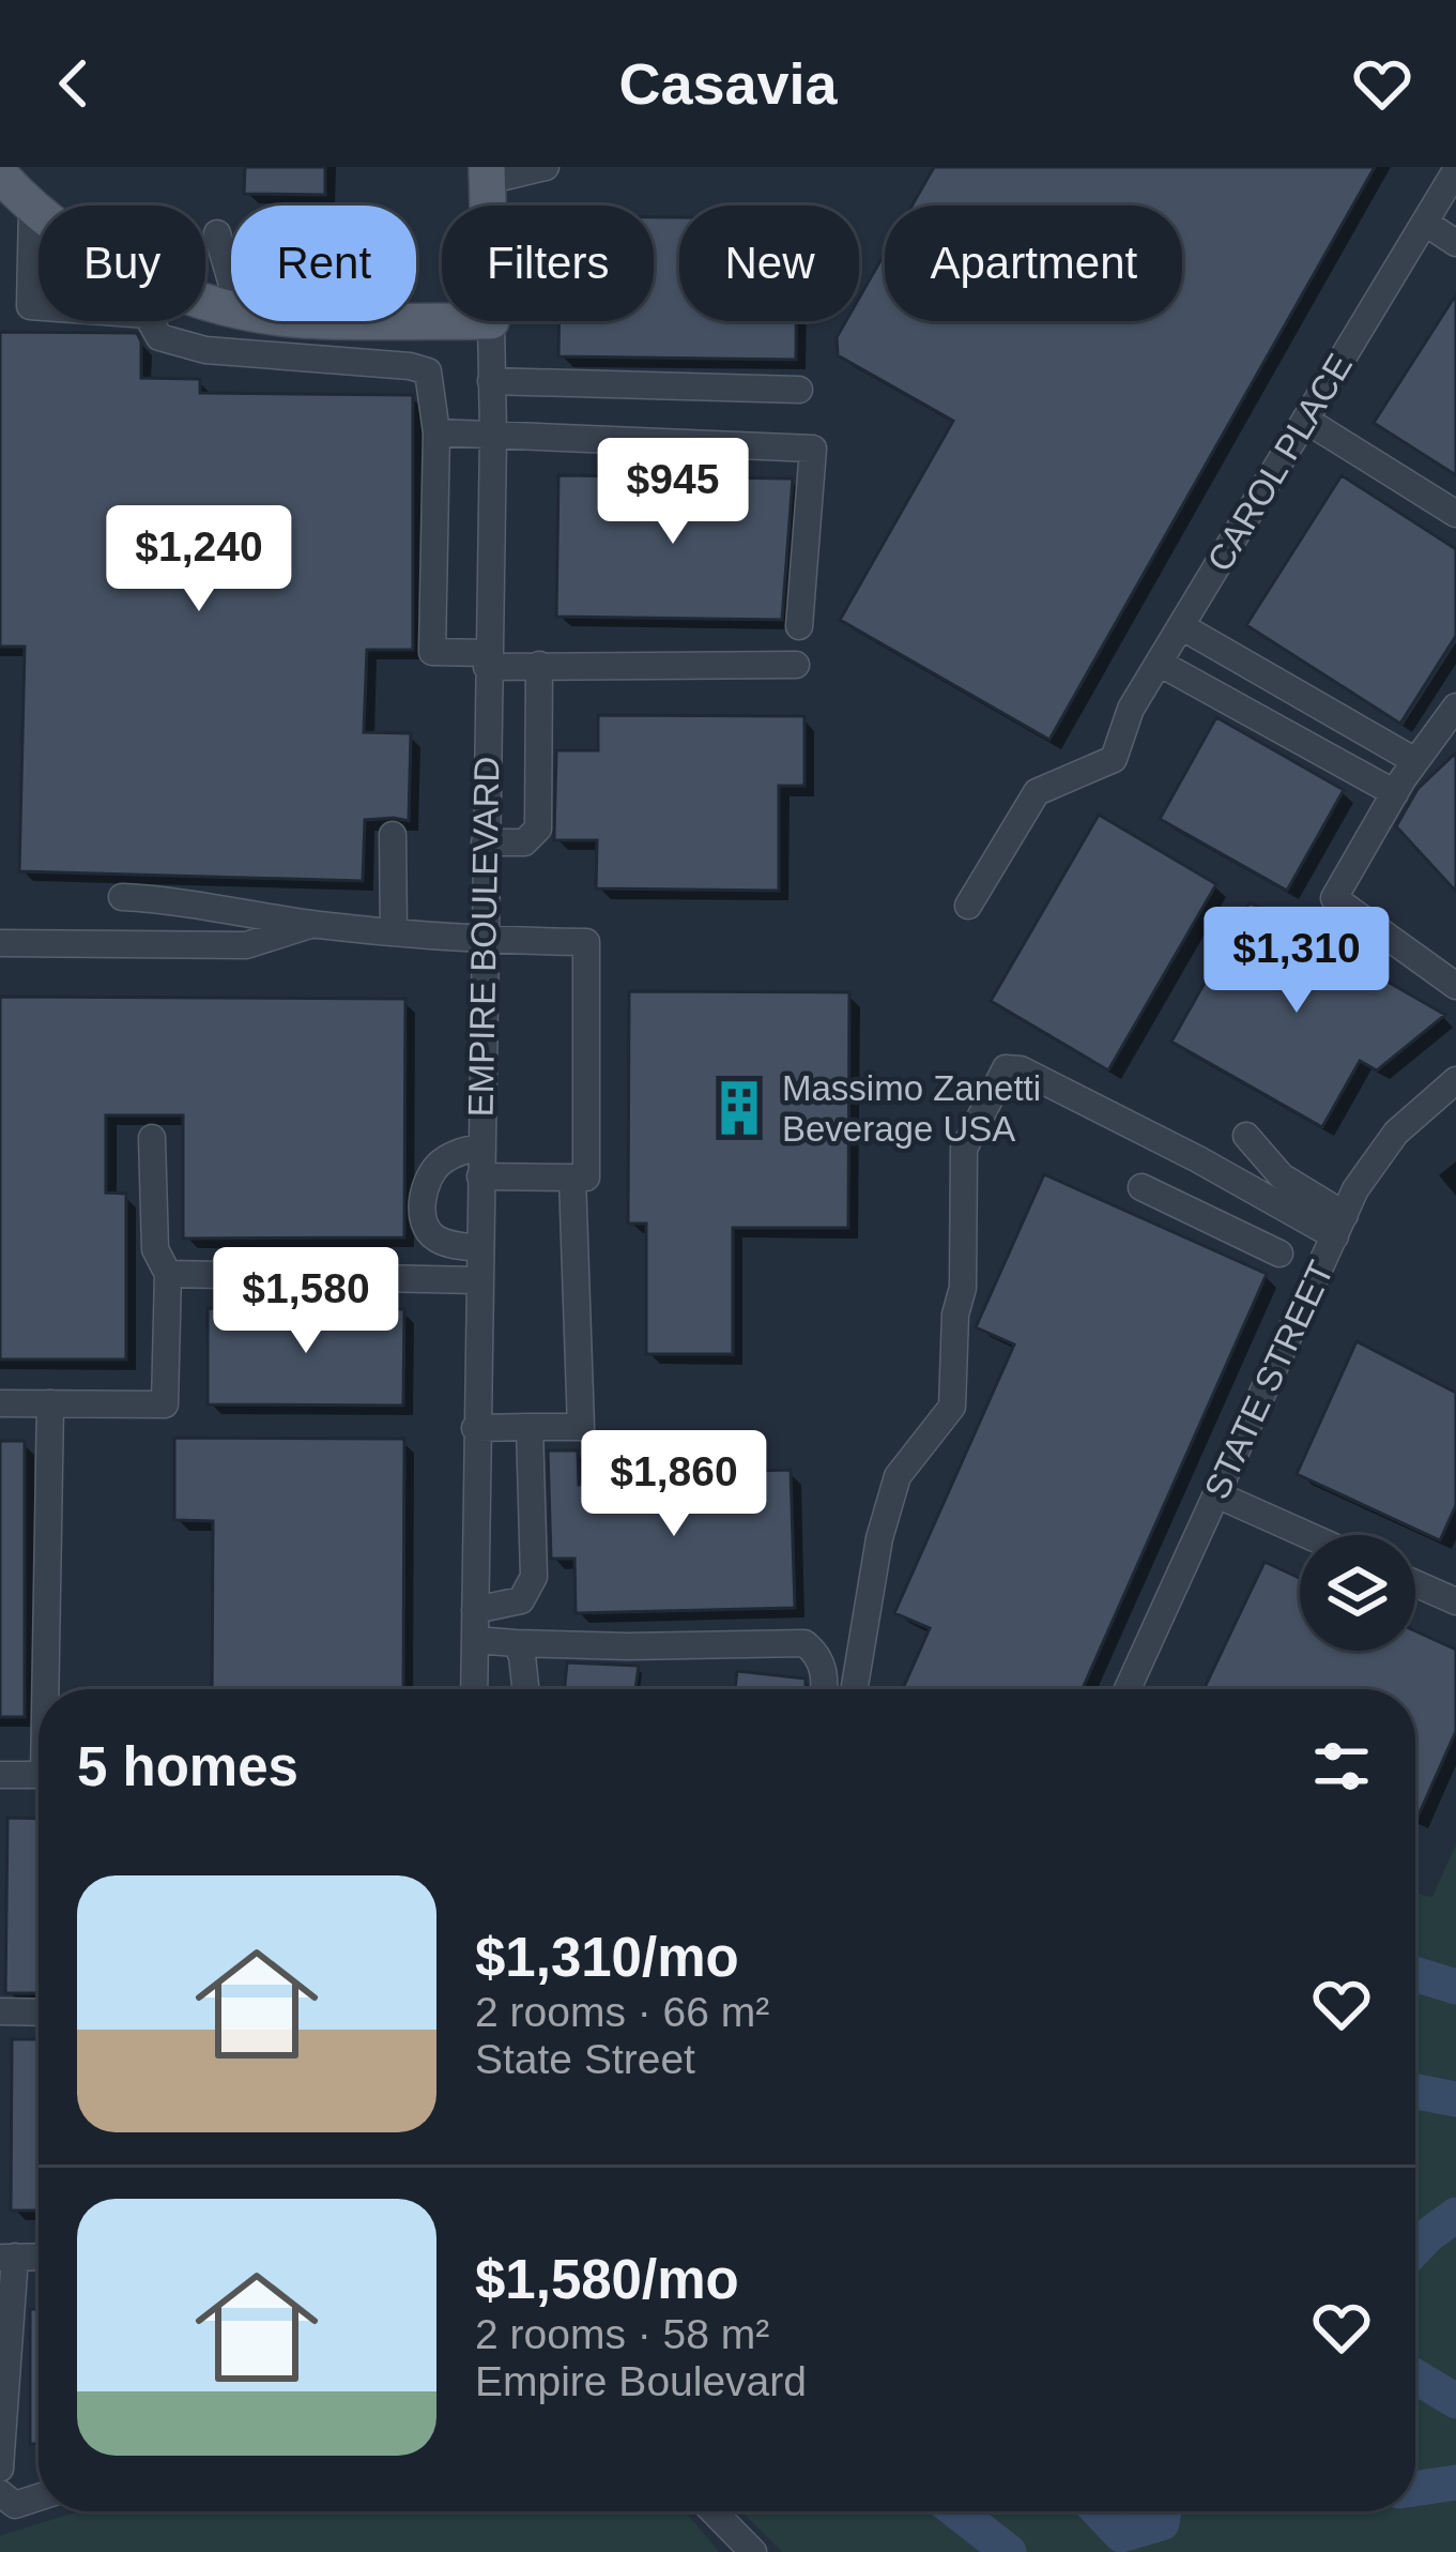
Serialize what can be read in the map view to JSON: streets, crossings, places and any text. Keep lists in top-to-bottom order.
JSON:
{
  "streets": {
    "main road": ["EMPIRE BOULEVARD"],
    "street": ["CAROL PLACE", "STATE STREET"]
  },
  "places": {
    "building": ["Massimo Zanetti Beverage USA"]
  },
  "page": {
    "header": "Casavia",
    "chip": [
      "Buy",
      "Rent",
      "Filters",
      "New",
      "Apartment"
    ],
    "price": [
      "$945",
      "$1,240",
      "$1,310",
      "$1,580",
      "$1,860"
    ],
    "heading": "5 homes",
    "list": [
      {
        "name": "$1,310/mo",
        "note": "2 rooms · 66 m² · State Street"
      },
      {
        "name": "$1,580/mo",
        "note": "2 rooms · 58 m² · Empire Boulevard"
      }
    ]
  }
}
